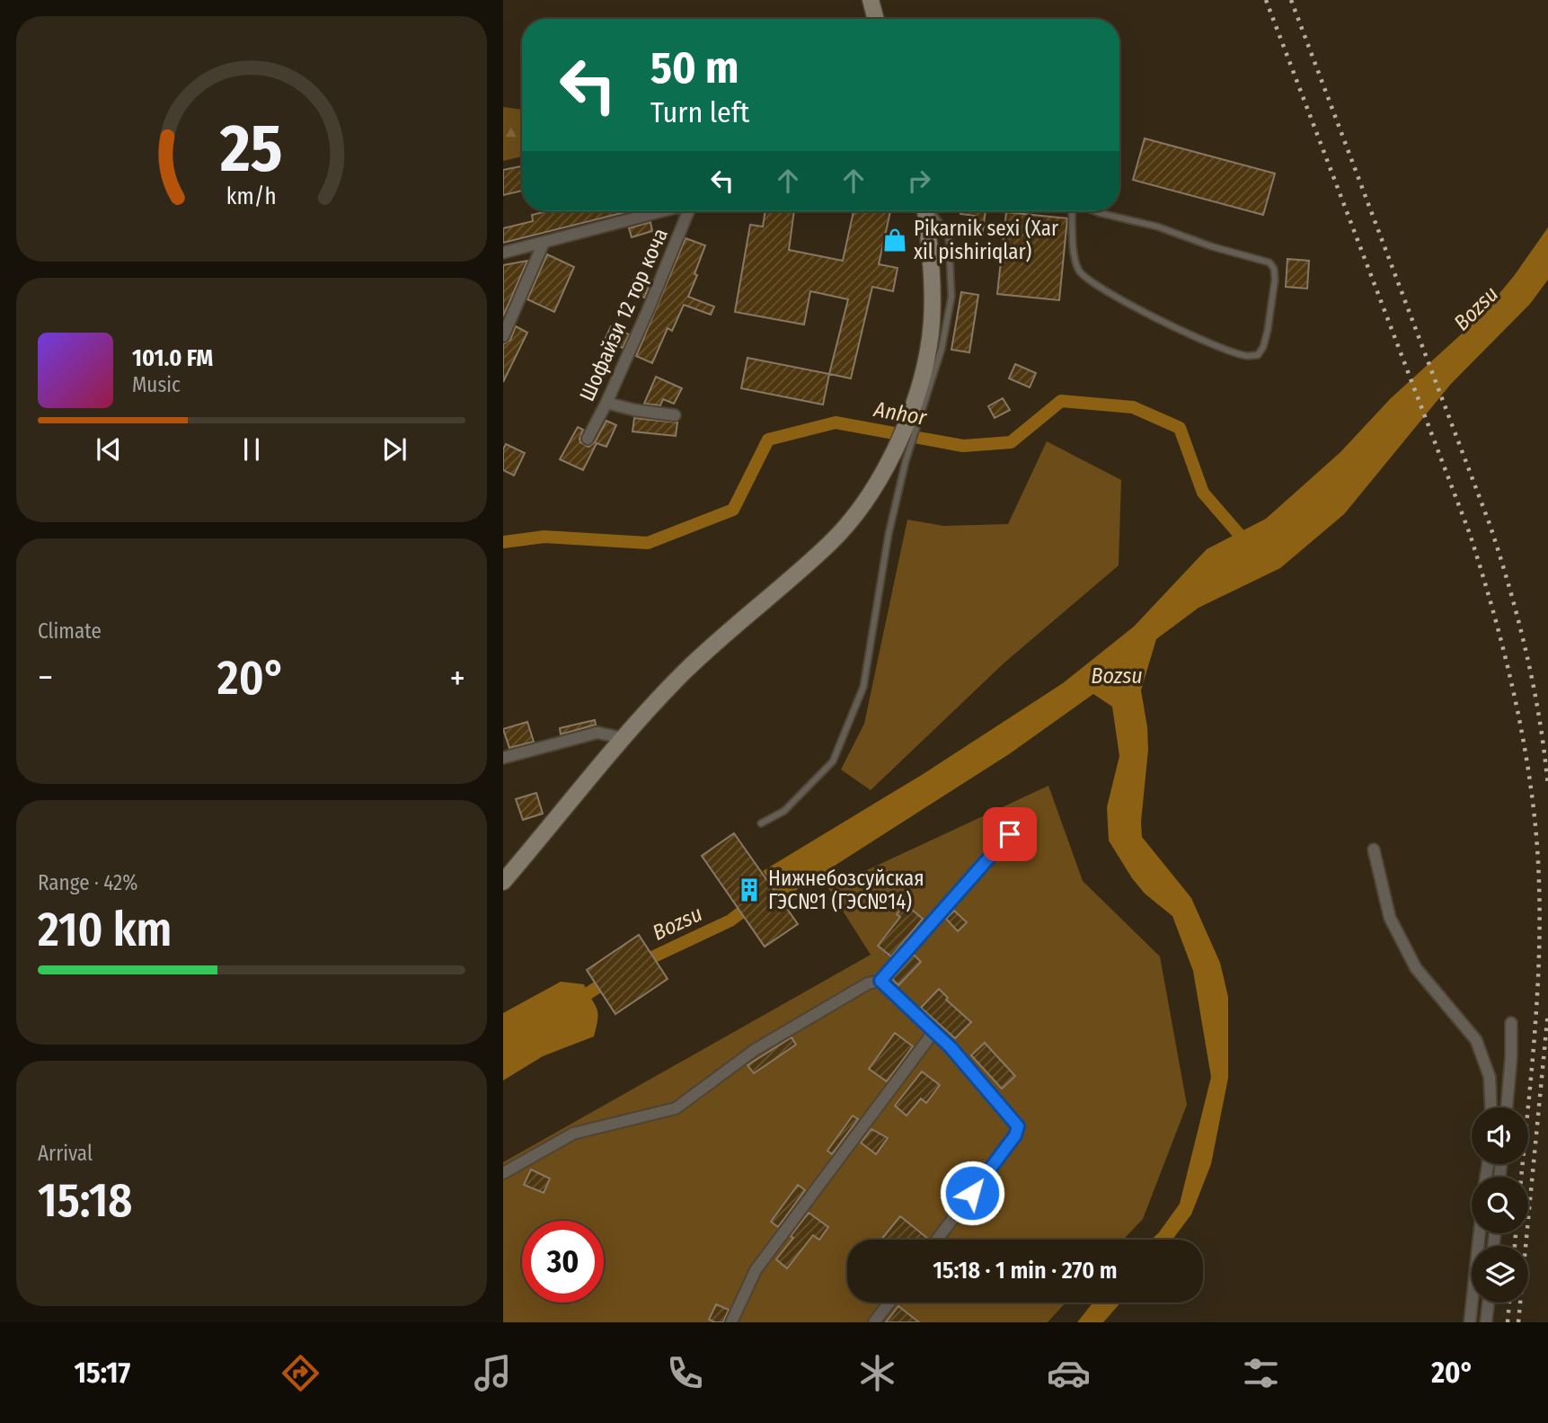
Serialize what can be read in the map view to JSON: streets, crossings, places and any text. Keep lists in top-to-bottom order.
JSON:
{
  "streets": {
    "street": ["Шофайзи 12 тор коча"]
  },
  "water": ["Bozsu", "Anhor"],
  "places": {
    "shop": ["Pikarnik sexi (Xar xil pishiriqlar)"],
    "building": ["Нижнебозсуйская ГЭС№1 (ГЭС№14)"]
  },
  "page": {
    "turn": ["50 m", "Turn left"],
    "song": ["101.0 FM", "Music"],
    "tile": [
      "Climate",
      ["Range · 42%", "210 km"],
      ["Arrival", "15:18"]
    ],
    "heat": ["−", "20°", "+"],
    "limit": "30",
    "trip": "15:18 · 1 min · 270 m",
    "tabs": ["15:17", "20°"],
    "gauge": ["25", "km/h"]
  }
}
